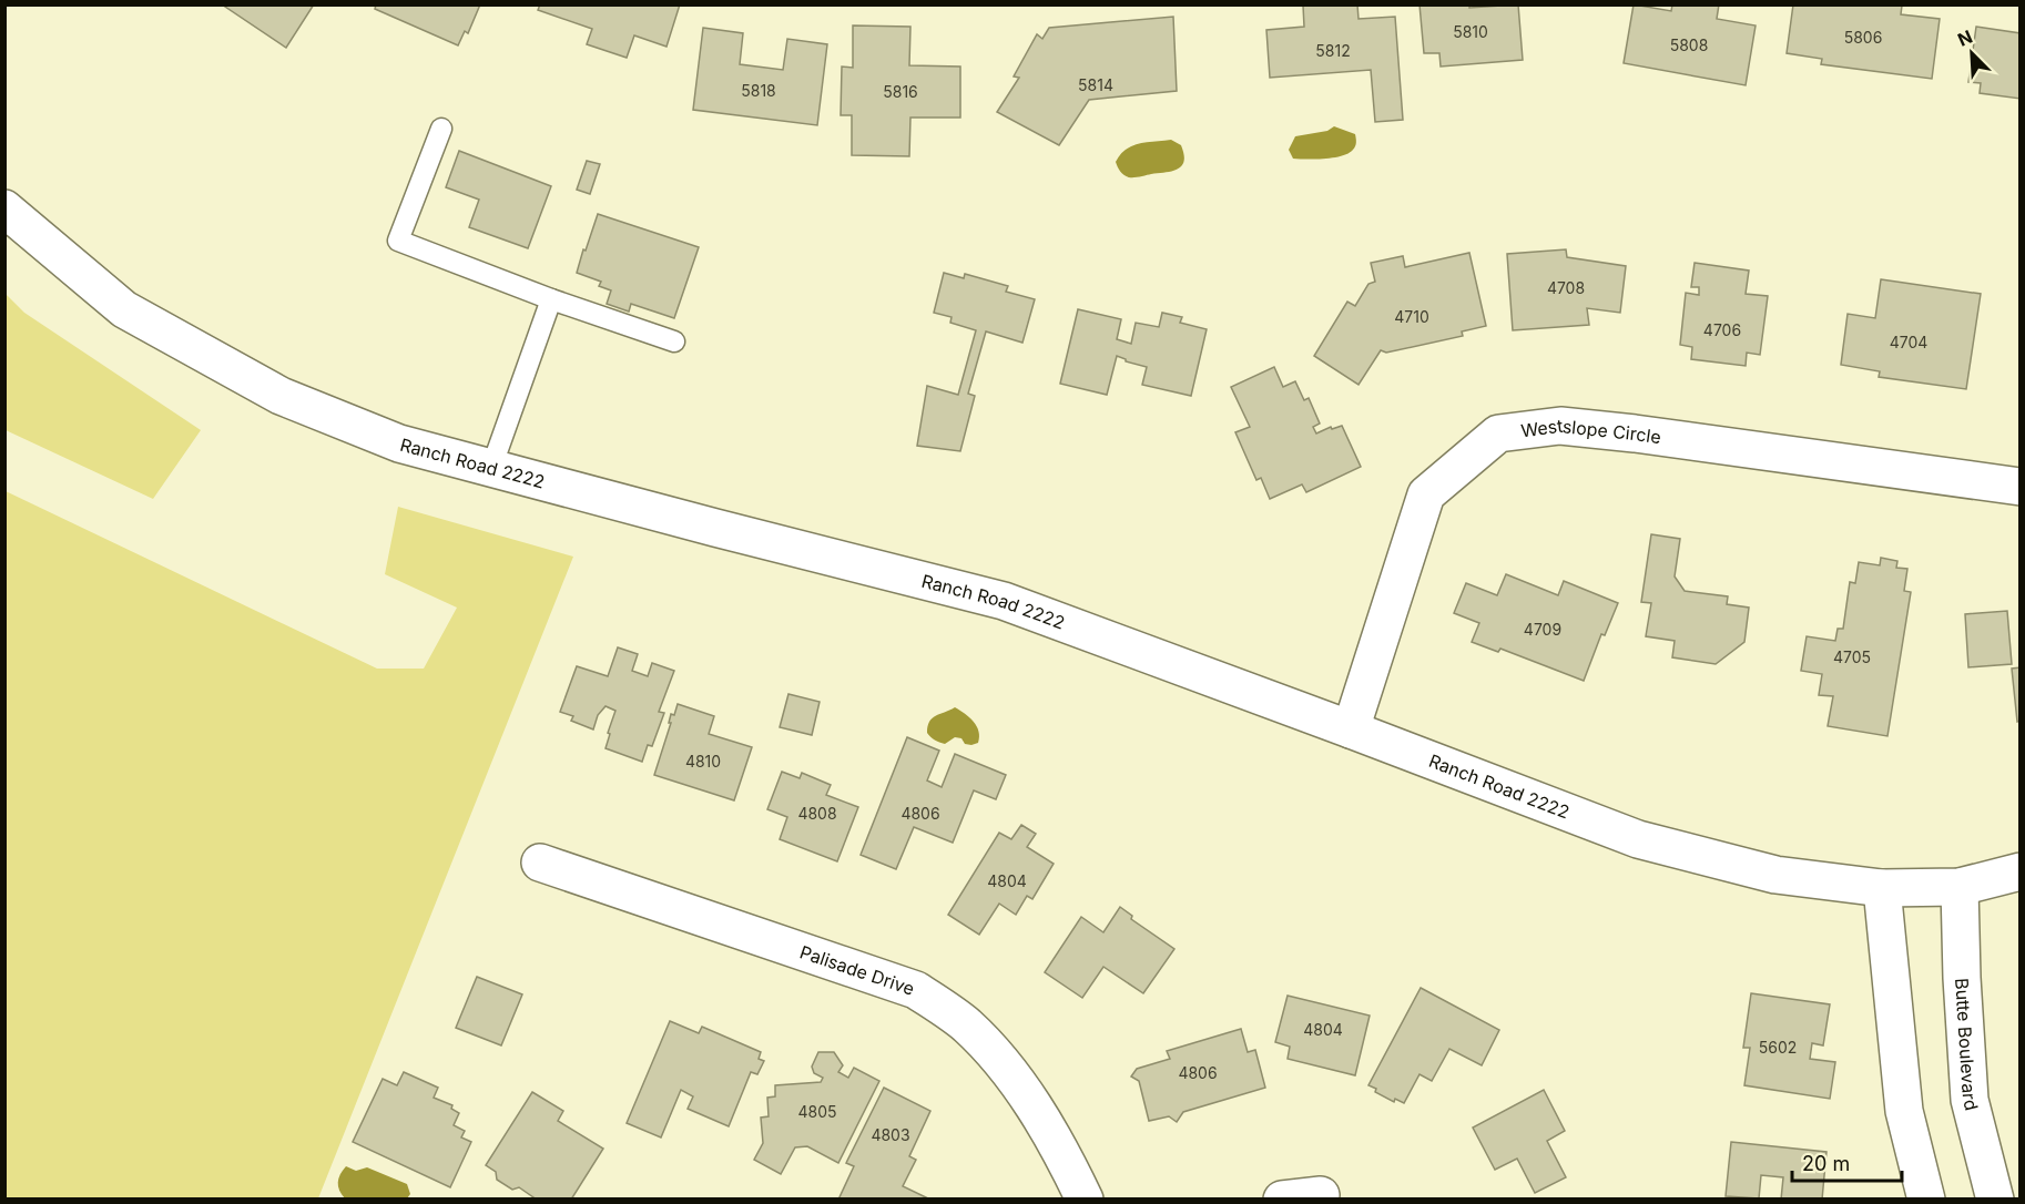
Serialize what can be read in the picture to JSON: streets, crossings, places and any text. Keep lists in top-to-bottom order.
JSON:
{
  "streets": {
    "street": [
      "Westslope Circle",
      "Ranch Road 2222",
      "Palisade Drive",
      "Butte Boulevard"
    ]
  },
  "crossings": [
    ["Westslope Circle", "Ranch Road 2222"],
    ["Ranch Road 2222", "Butte Boulevard"]
  ],
  "house_numbers": [
    "5810",
    "5806",
    "5808",
    "5812",
    "5814",
    "5818",
    "5816",
    "4708",
    "4710",
    "4706",
    "4704",
    "4709",
    "4705",
    "4810",
    "4808",
    "4806",
    "4804",
    "4804",
    "5602",
    "4806",
    "4805",
    "4803"
  ],
  "scale_bar": "20 m",
  "north": "top left"
}
